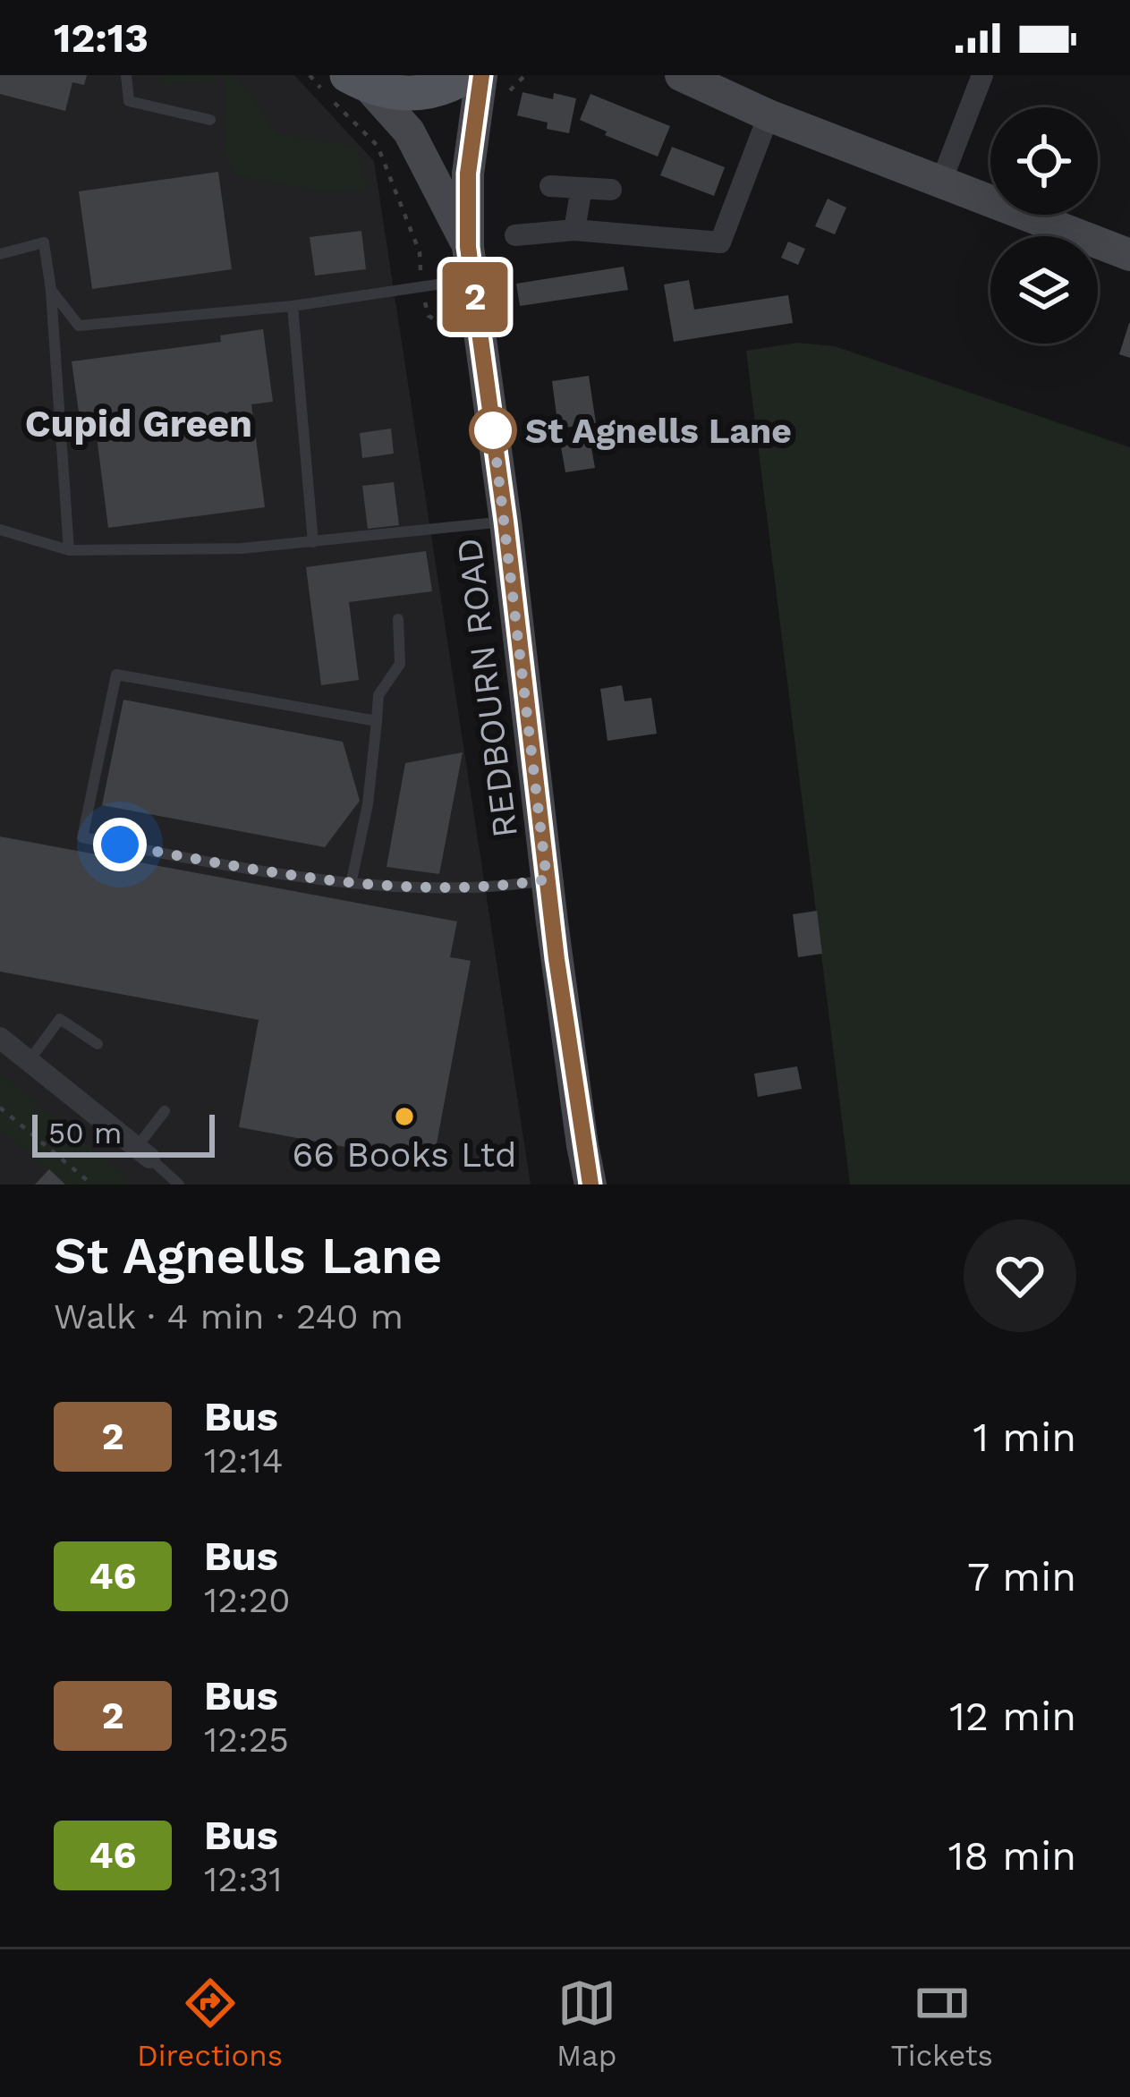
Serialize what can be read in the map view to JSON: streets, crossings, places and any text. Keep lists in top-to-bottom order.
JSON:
{
  "streets": {
    "main road": ["REDBOURN ROAD"]
  },
  "districts": ["Cupid Green"],
  "places": ["St Agnells Lane", "66 Books Ltd"],
  "lines": ["bus line 2"],
  "scale_bar": "50 m",
  "page": {
    "status": "12:13",
    "on_map": "2",
    "scale": "50 m",
    "heading": ["St Agnells Lane", "Walk · 4 min · 240 m"],
    "list": [
      {
        "mark": "2",
        "name": "Bus",
        "note": "12:14",
        "value": "1 min"
      },
      {
        "mark": "46",
        "name": "Bus",
        "note": "12:20",
        "value": "7 min"
      },
      {
        "mark": "2",
        "name": "Bus",
        "note": "12:25",
        "value": "12 min"
      },
      {
        "mark": "46",
        "name": "Bus",
        "note": "12:31",
        "value": "18 min"
      }
    ],
    "tabs": ["Directions", "Map", "Tickets"]
  }
}
